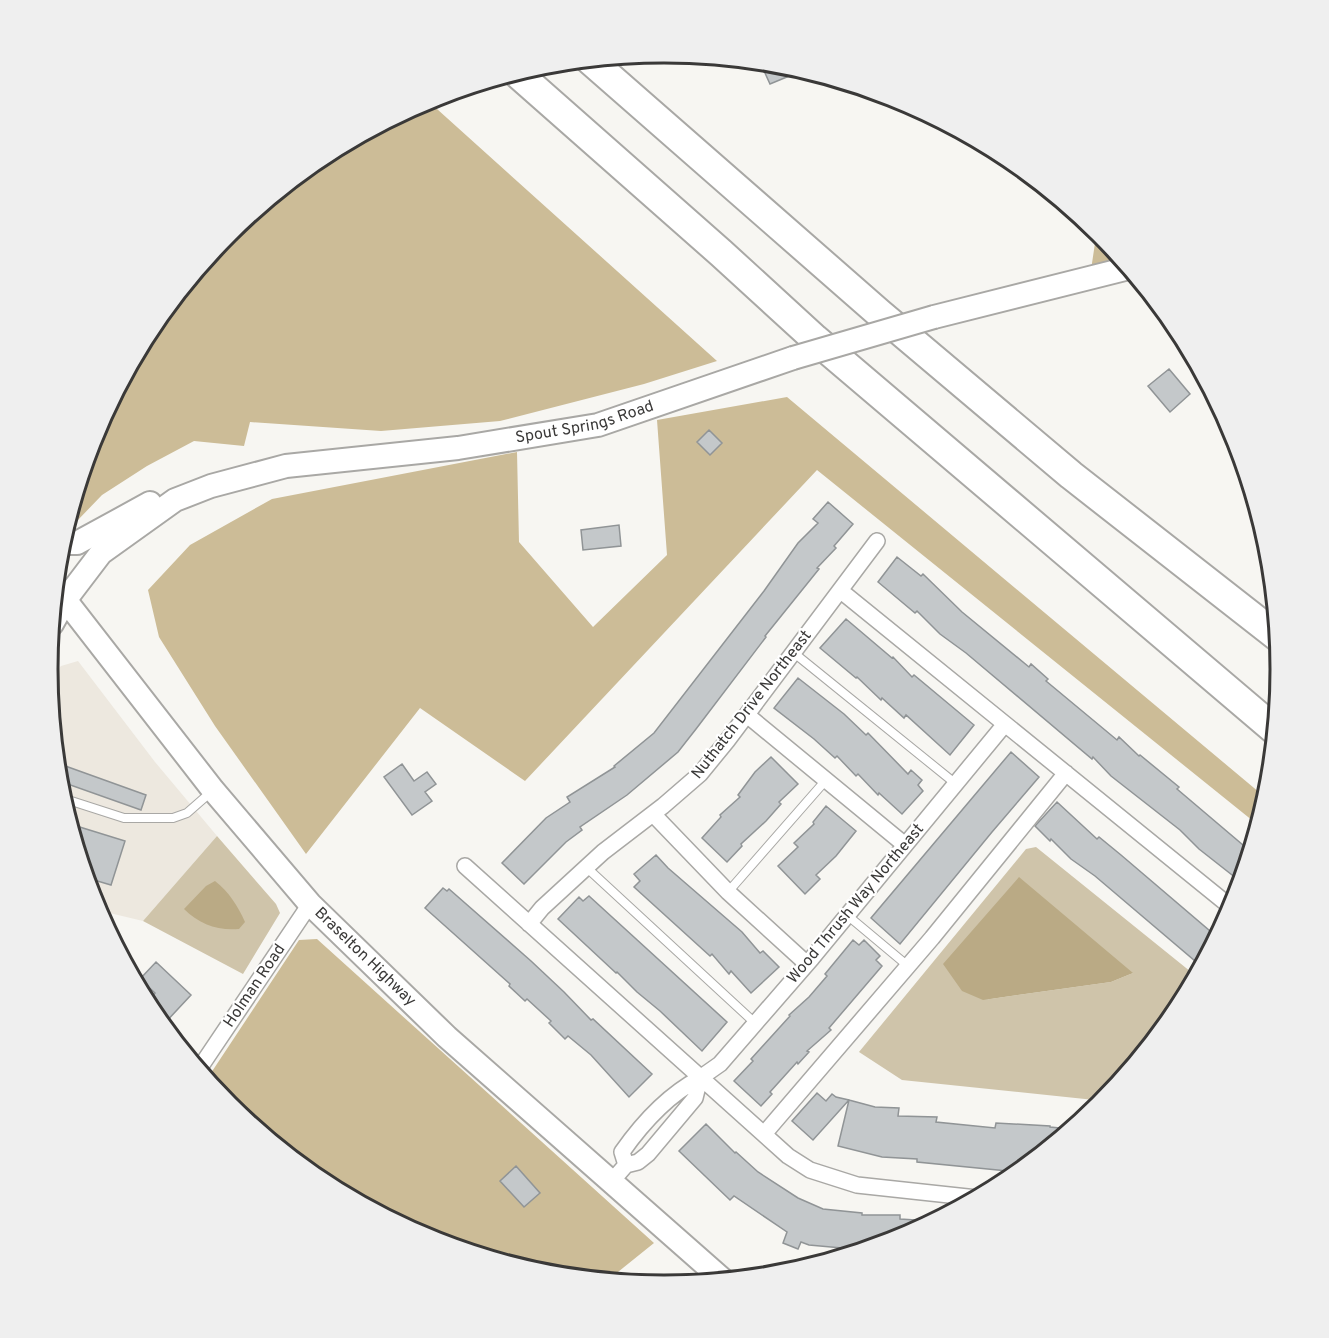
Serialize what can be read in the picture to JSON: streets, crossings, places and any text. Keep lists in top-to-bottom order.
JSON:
{
  "streets": {
    "street": [
      "Spout Springs Road",
      "Nuthatch Drive Northeast",
      "Wood Thrush Way Northeast",
      "Braselton Highway",
      "Holman Road"
    ]
  },
  "crossings": [
    ["Wood Thrush Way Northeast", "Braselton Highway"],
    ["Braselton Highway", "Holman Road"]
  ]
}
